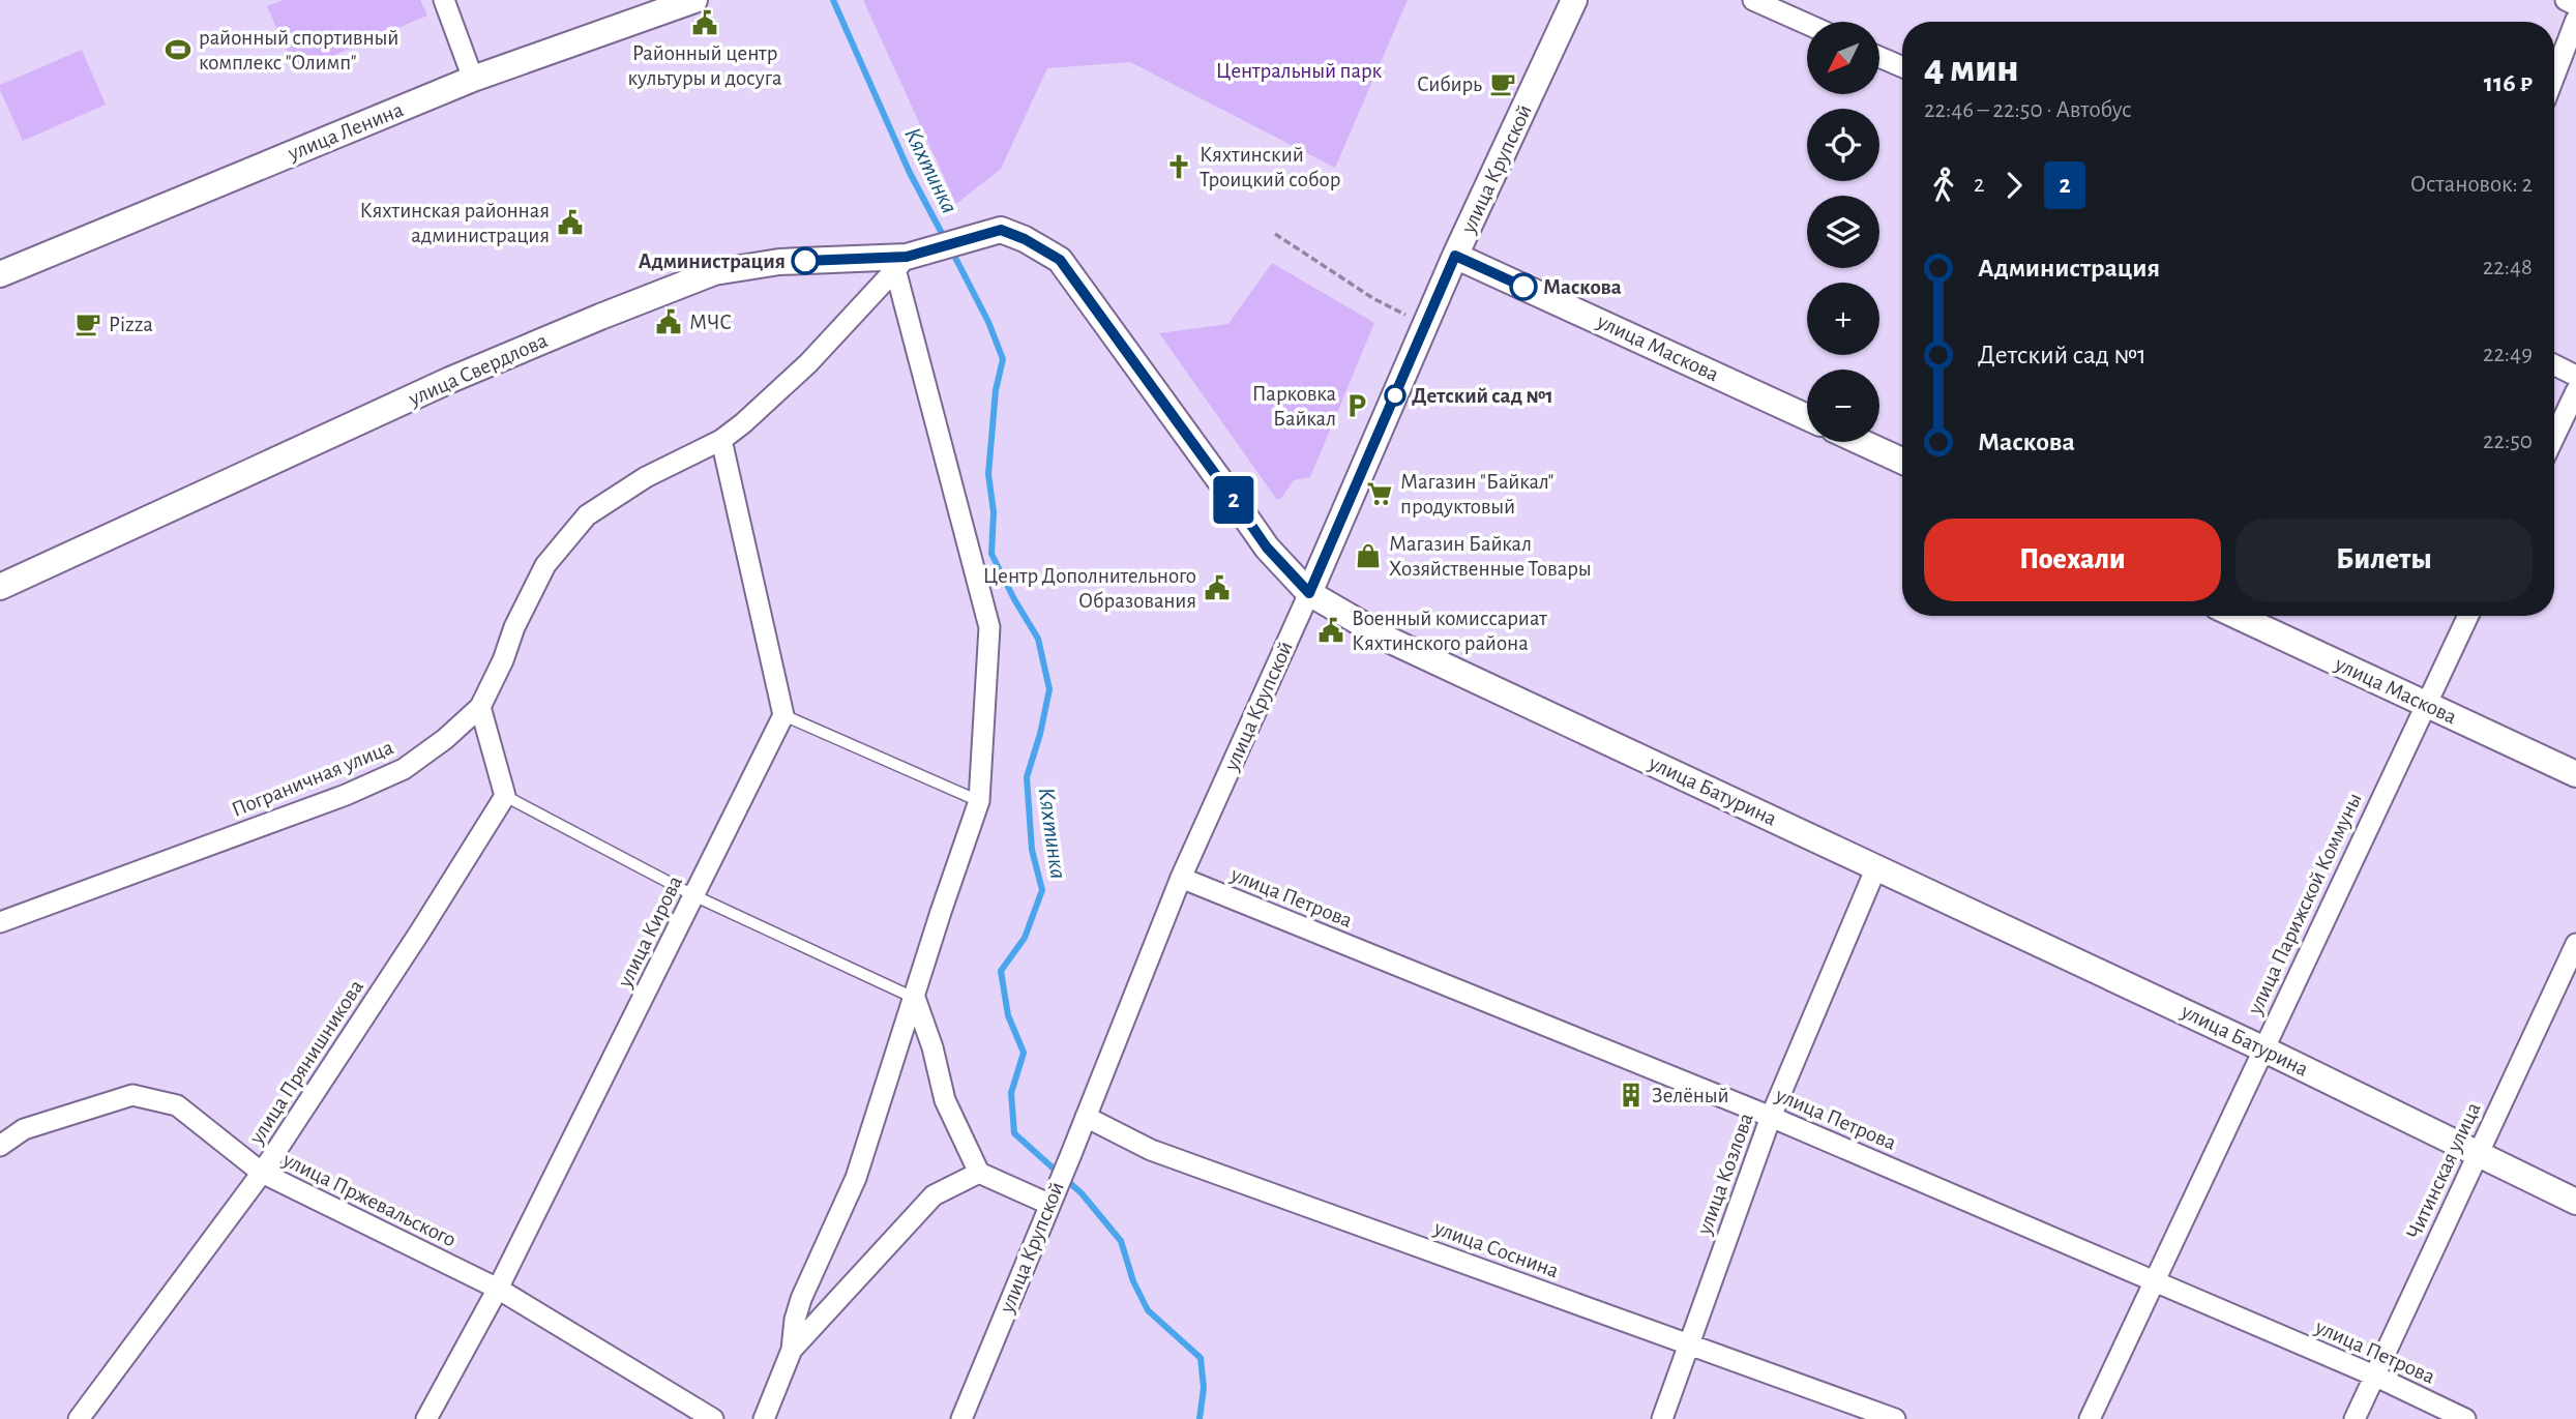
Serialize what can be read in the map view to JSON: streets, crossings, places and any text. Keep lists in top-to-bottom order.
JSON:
{
  "streets": {
    "street": [
      "улица Ленина",
      "улица Крупской",
      "улица Маскова",
      "улица Свердлова",
      "Пограничная улица",
      "улица Батурина",
      "улица Петрова",
      "улица Парижской Коммуны",
      "улица Кирова",
      "улица Прянишникова",
      "Читинская улица",
      "улица Козлова",
      "улица Пржевальского",
      "улица Соснина"
    ]
  },
  "crossings": [
    ["улица Крупской", "улица Маскова"],
    ["улица Крупской", "улица Батурина"],
    ["улица Крупской", "улица Петрова"],
    ["улица Крупской", "улица Соснина"],
    ["улица Маскова", "улица Парижской Коммуны"],
    ["улица Свердлова", "Пограничная улица"],
    ["улица Свердлова", "улица Батурина"],
    ["улица Батурина", "улица Парижской Коммуны"],
    ["улица Батурина", "Читинская улица"],
    ["улица Батурина", "улица Козлова"],
    ["улица Петрова", "улица Парижской Коммуны"],
    ["улица Петрова", "Читинская улица"],
    ["улица Петрова", "улица Козлова"],
    ["улица Кирова", "улица Пржевальского"],
    ["улица Прянишникова", "улица Пржевальского"],
    ["улица Козлова", "улица Соснина"]
  ],
  "water": ["Кяхтинка"],
  "parks": ["Центральный парк"],
  "places": {
    "public building": [
      "Районный центр культуры и досуга",
      "Кяхтинская районная администрация",
      "МЧС",
      "Центр Дополнительного Образования",
      "Военный комиссариат Кяхтинского района"
    ],
    "sports": ["районный спортивный комплекс \"Олимп\""],
    "cafe": ["Сибирь", "Pizza"],
    "church": ["Кяхтинский Троицкий собор"],
    "other": ["Администрация", "Маскова", "Детский сад №1"],
    "parking": ["Парковка Байкал"],
    "supermarket": ["Магазин \"Байкал\" продуктовый"],
    "shop": ["Магазин Байкал Хозяйственные Товары"],
    "building": ["Зелёный"]
  },
  "lines": ["bus line 2"],
  "north": "bottom left",
  "page": {
    "on_map": "2",
    "map_buttons": ["+", "−"],
    "heading": ["4 мин", "22:46 – 22:50 · Автобус", "116 ₽"],
    "legs": ["2", "2", "Остановок: 2"],
    "list": [
      {
        "name": "Администрация",
        "value": "22:48"
      },
      {
        "name": "Детский сад №1",
        "value": "22:49"
      },
      {
        "name": "Маскова",
        "value": "22:50"
      }
    ],
    "buttons": ["Поехали", "Билеты"]
  }
}
